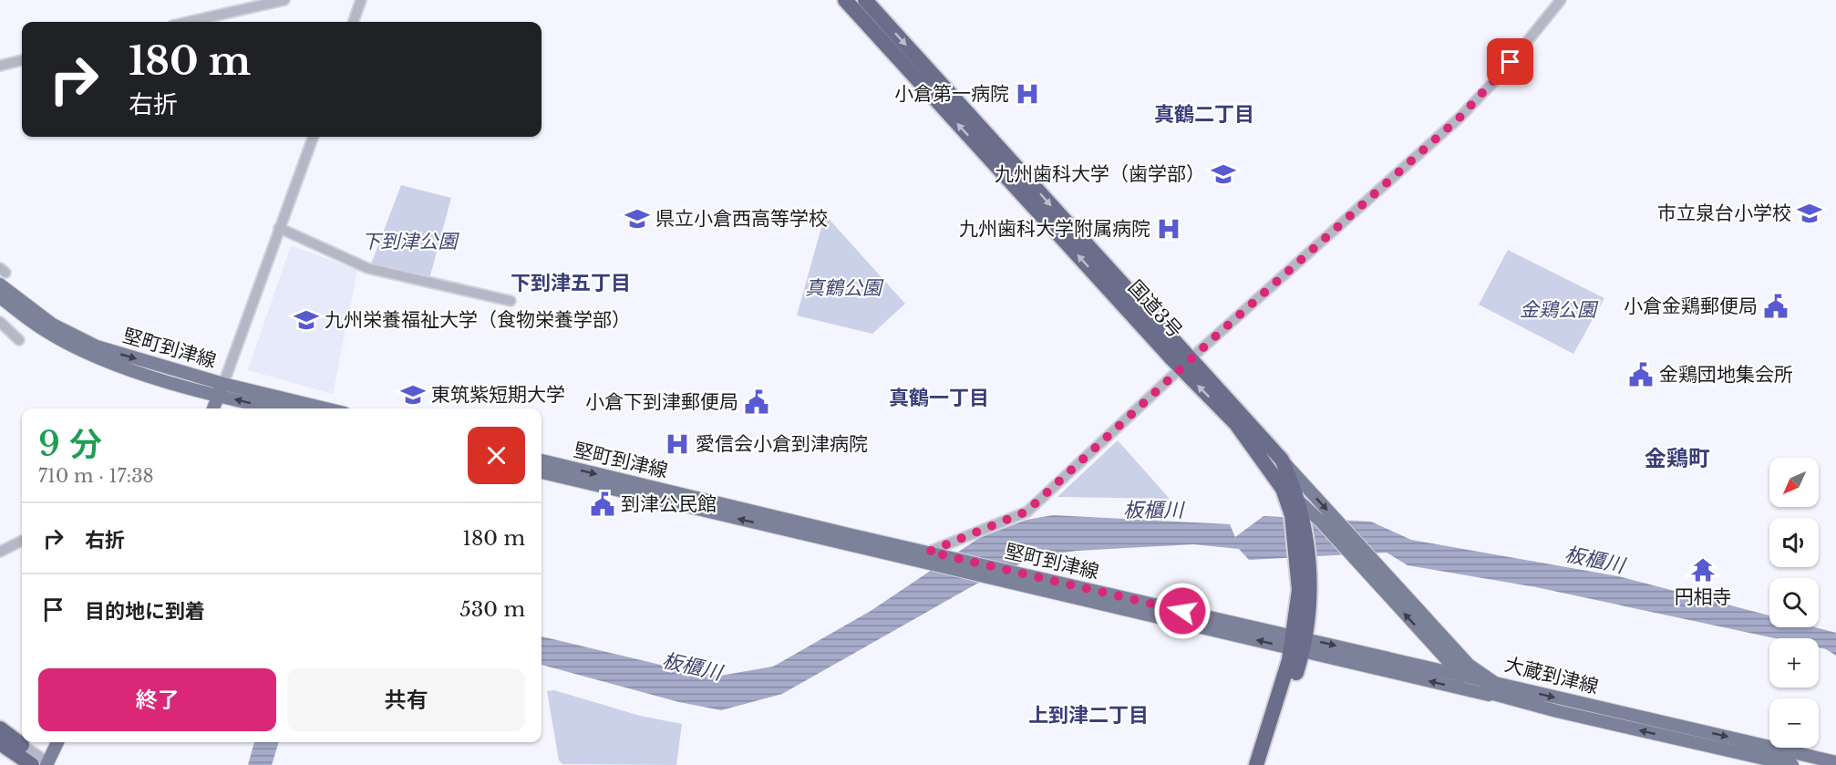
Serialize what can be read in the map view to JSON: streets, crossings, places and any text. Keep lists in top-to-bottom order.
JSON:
{
  "streets": {
    "highway": ["国道3号"],
    "main road": ["堅町到津線", "大蔵到津線"]
  },
  "crossings": [
    ["国道3号", "堅町到津線"],
    ["国道3号", "大蔵到津線"],
    ["堅町到津線", "大蔵到津線"]
  ],
  "districts": [
    "真鶴二丁目",
    "下到津五丁目",
    "真鶴一丁目",
    "金鶏町",
    "上到津二丁目"
  ],
  "water": ["板櫃川"],
  "parks": ["下到津公園", "真鶴公園", "金鶏公園"],
  "places": {
    "hospital": ["小倉第一病院", "九州歯科大学附属病院", "愛信会小倉到津病院"],
    "school or university": [
      "九州歯科大学（歯学部）",
      "市立泉台小学校",
      "県立小倉西高等学校",
      "九州栄養福祉大学（食物栄養学部）",
      "東筑紫短期大学"
    ],
    "public building": [
      "小倉金鶏郵便局",
      "金鶏団地集会所",
      "小倉下到津郵便局",
      "到津公民館"
    ],
    "temple": ["円相寺"]
  },
  "north": "bottom left",
  "page": {
    "turn": ["180 m", "右折"],
    "heading": ["9 分", "710 m · 17:38"],
    "map_buttons": ["+", "−"],
    "list": [
      {
        "name": "右折",
        "value": "180 m"
      },
      {
        "name": "目的地に到着",
        "value": "530 m"
      }
    ],
    "buttons": ["終了", "共有"]
  }
}
